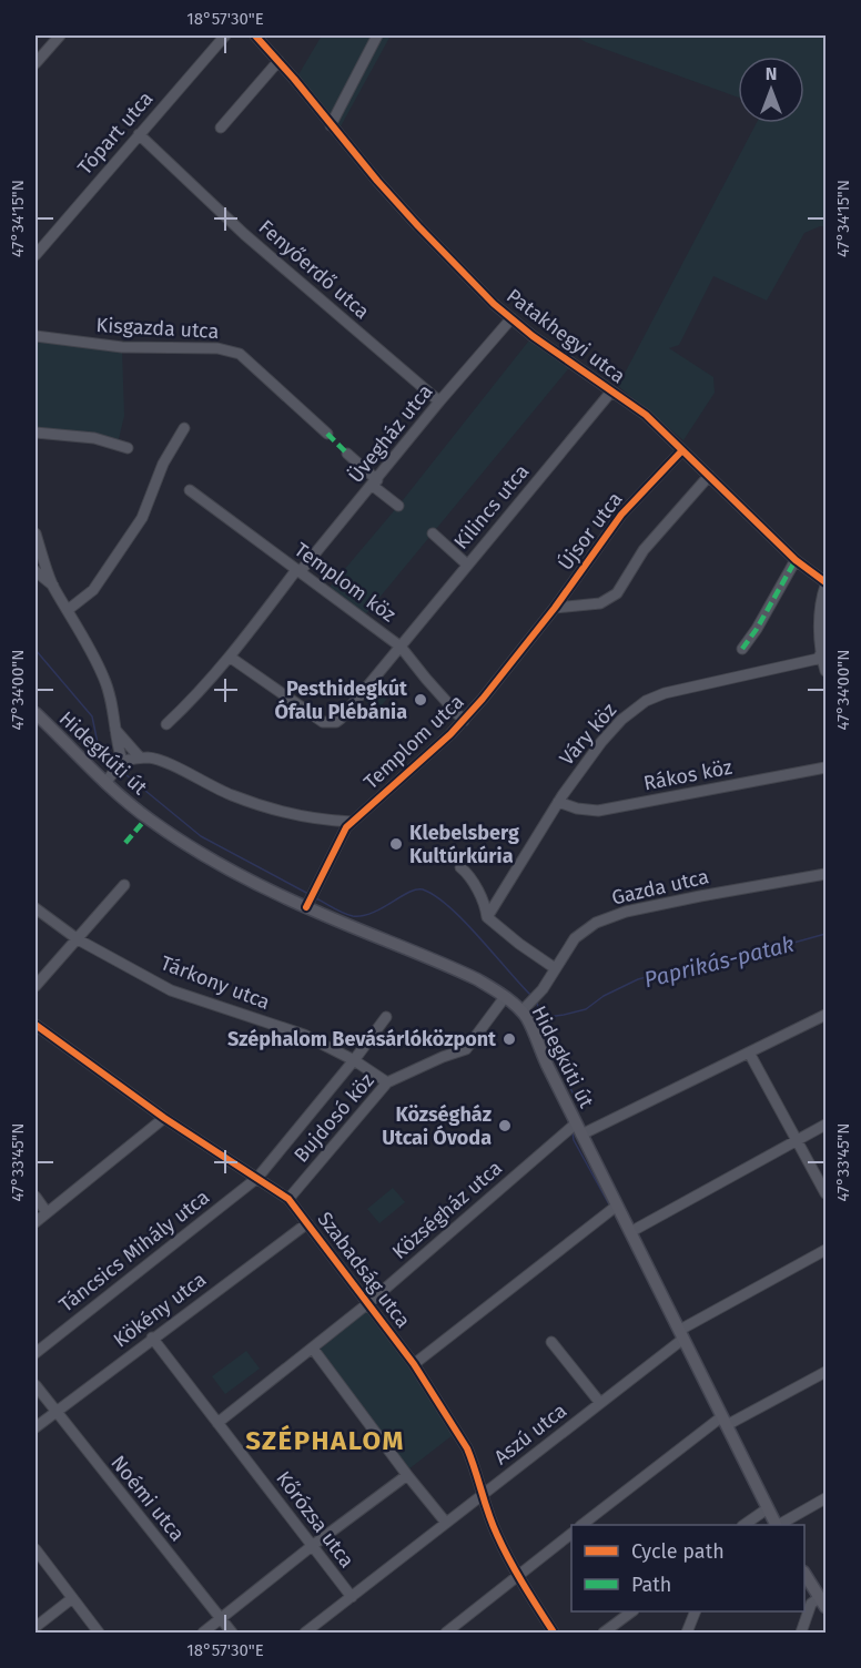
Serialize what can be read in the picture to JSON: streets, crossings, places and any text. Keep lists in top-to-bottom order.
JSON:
{
  "streets": {
    "main road": ["Hidegkúti út"],
    "street": [
      "Tópart utca",
      "Fenyőerdő utca",
      "Kisgazda utca",
      "Patakhegyi utca",
      "Üvegház utca",
      "Kilincs utca",
      "Újsor utca",
      "Templom köz",
      "Váry köz",
      "Templom utca",
      "Rákos köz",
      "Gazda utca",
      "Tárkony utca",
      "Bujdosó köz",
      "Községház utca",
      "Táncsics Mihály utca",
      "Szabadság utca",
      "Kökény utca",
      "Aszú utca",
      "Noémi utca",
      "Kőrózsa utca"
    ]
  },
  "crossings": [
    ["Tópart utca", "Fenyőerdő utca"],
    ["Fenyőerdő utca", "Üvegház utca"],
    ["Patakhegyi utca", "Üvegház utca"],
    ["Patakhegyi utca", "Kilincs utca"],
    ["Patakhegyi utca", "Újsor utca"],
    ["Üvegház utca", "Kilincs utca"],
    ["Üvegház utca", "Templom köz"],
    ["Kilincs utca", "Templom köz"],
    ["Újsor utca", "Templom utca"],
    ["Templom köz", "Templom utca"],
    ["Váry köz", "Rákos köz"],
    ["Templom utca", "Hidegkúti út"],
    ["Hidegkúti út", "Gazda utca"],
    ["Hidegkúti út", "Bujdosó köz"],
    ["Hidegkúti út", "Községház utca"],
    ["Hidegkúti út", "Aszú utca"],
    ["Tárkony utca", "Bujdosó köz"],
    ["Tárkony utca", "Táncsics Mihály utca"],
    ["Bujdosó köz", "Szabadság utca"],
    ["Községház utca", "Szabadság utca"],
    ["Községház utca", "Kőrózsa utca"],
    ["Táncsics Mihály utca", "Szabadság utca"],
    ["Szabadság utca", "Kökény utca"],
    ["Szabadság utca", "Aszú utca"],
    ["Kökény utca", "Noémi utca"],
    ["Kökény utca", "Kőrózsa utca"],
    ["Aszú utca", "Kőrózsa utca"]
  ],
  "districts": ["SZÉPHALOM"],
  "water": ["Paprikás-patak"],
  "places": [
    "Pesthidegkút Ófalu Plébánia",
    "Klebelsberg Kultúrkúria",
    "Széphalom Bevásárlóközpont",
    "Községház Utcai Óvoda"
  ],
  "legend": ["Cycle path", "Path"],
  "north": "top",
  "coordinates": [
    "18°57'30\"E",
    "47°34'15\"N",
    "47°34'00\"N",
    "47°33'45\"N"
  ]
}
